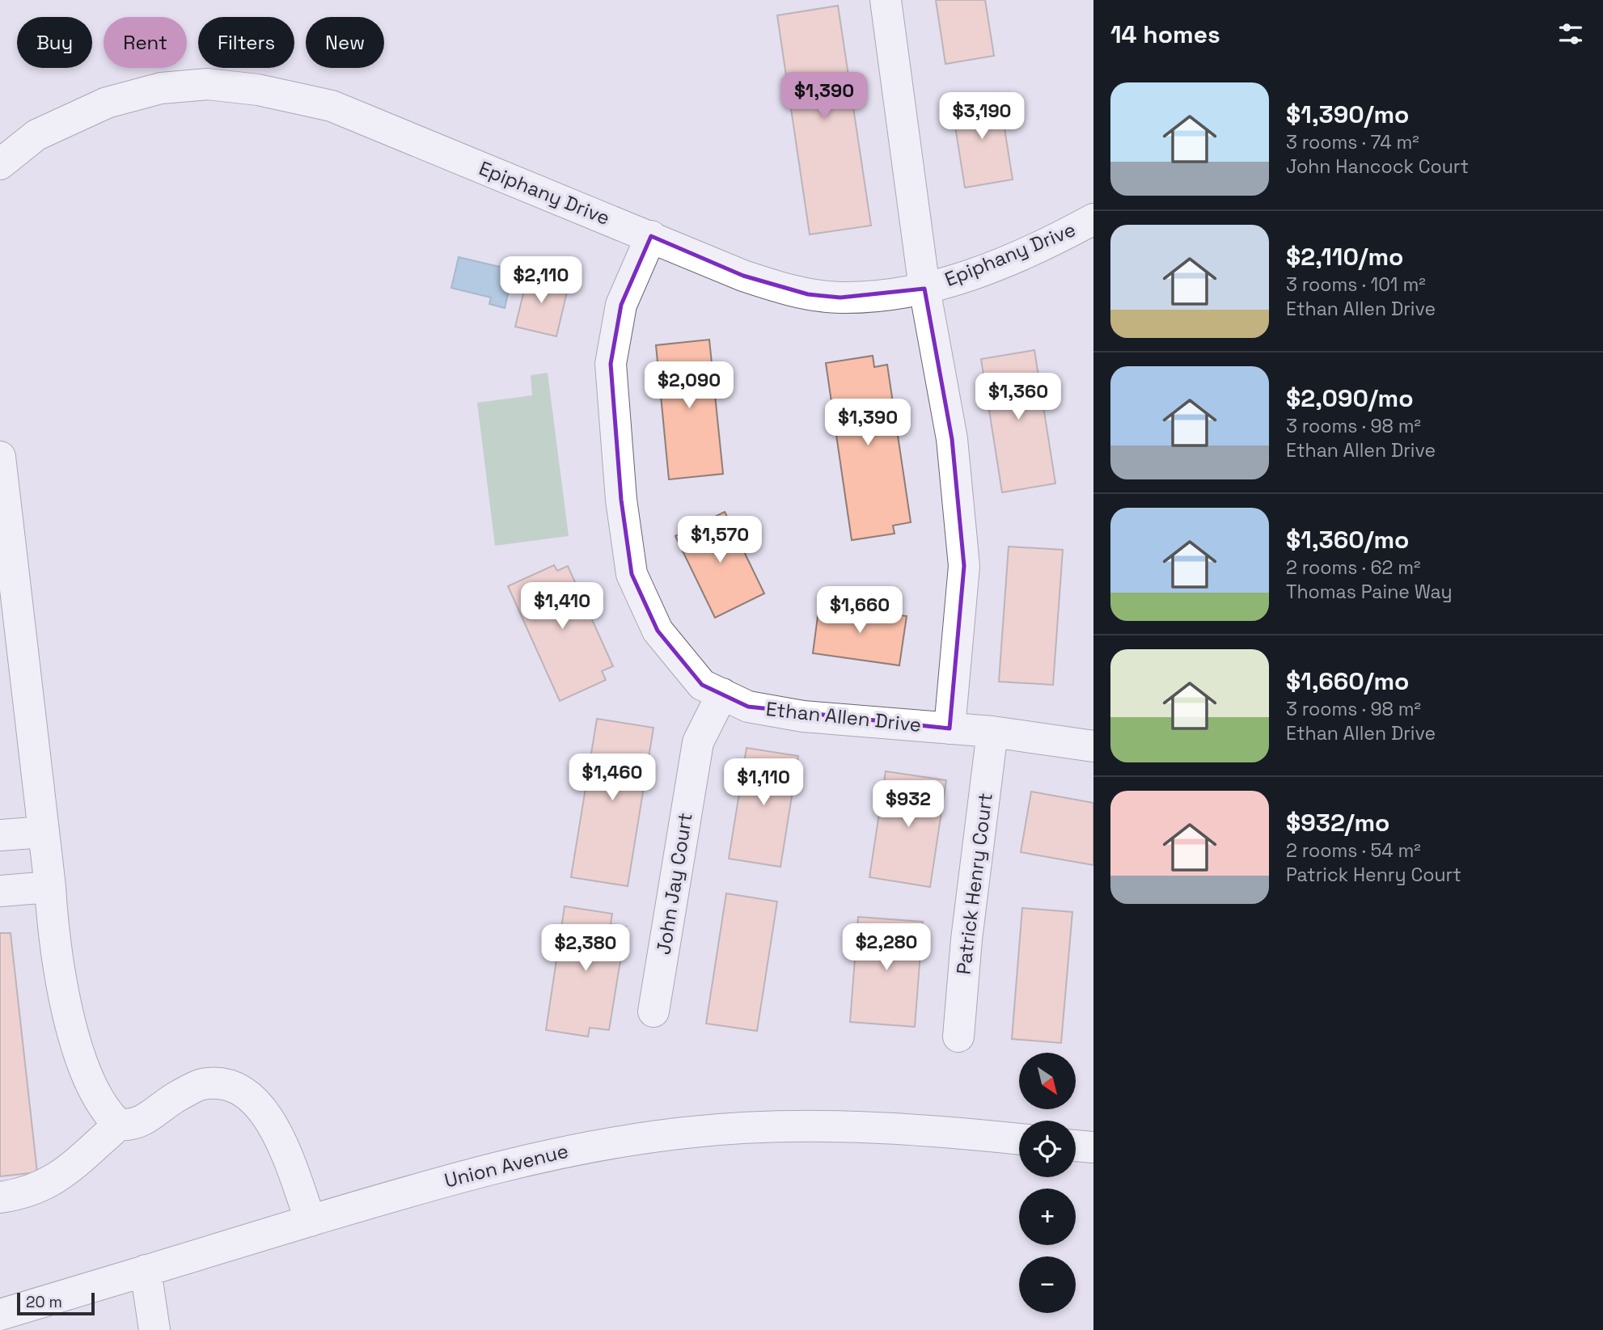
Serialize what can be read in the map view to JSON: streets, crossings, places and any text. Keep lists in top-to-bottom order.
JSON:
{
  "streets": {
    "street": [
      "Epiphany Drive",
      "Ethan Allen Drive",
      "John Jay Court",
      "Patrick Henry Court",
      "Union Avenue"
    ]
  },
  "crossings": [
    ["Epiphany Drive", "Ethan Allen Drive"],
    ["Ethan Allen Drive", "John Jay Court"],
    ["Ethan Allen Drive", "Patrick Henry Court"]
  ],
  "scale_bar": "20 m",
  "north": "bottom right",
  "page": {
    "heading": "14 homes",
    "chip": [
      "Buy",
      "Rent",
      "Filters",
      "New"
    ],
    "list": [
      {
        "name": "$1,390/mo",
        "note": "3 rooms · 74 m² · John Hancock Court"
      },
      {
        "name": "$2,110/mo",
        "note": "3 rooms · 101 m² · Ethan Allen Drive"
      },
      {
        "name": "$2,090/mo",
        "note": "3 rooms · 98 m² · Ethan Allen Drive"
      },
      {
        "name": "$1,360/mo",
        "note": "2 rooms · 62 m² · Thomas Paine Way"
      },
      {
        "name": "$1,660/mo",
        "note": "3 rooms · 98 m² · Ethan Allen Drive"
      },
      {
        "name": "$932/mo",
        "note": "2 rooms · 54 m² · Patrick Henry Court"
      }
    ],
    "price": [
      "$1,390",
      "$3,190",
      "$2,110",
      "$2,090",
      "$1,360",
      "$1,390",
      "$1,570",
      "$1,410",
      "$1,660",
      "$1,460",
      "$1,110",
      "$932",
      "$2,280",
      "$2,380"
    ],
    "map_buttons": ["+", "−"],
    "scale": "20 m"
  }
}
